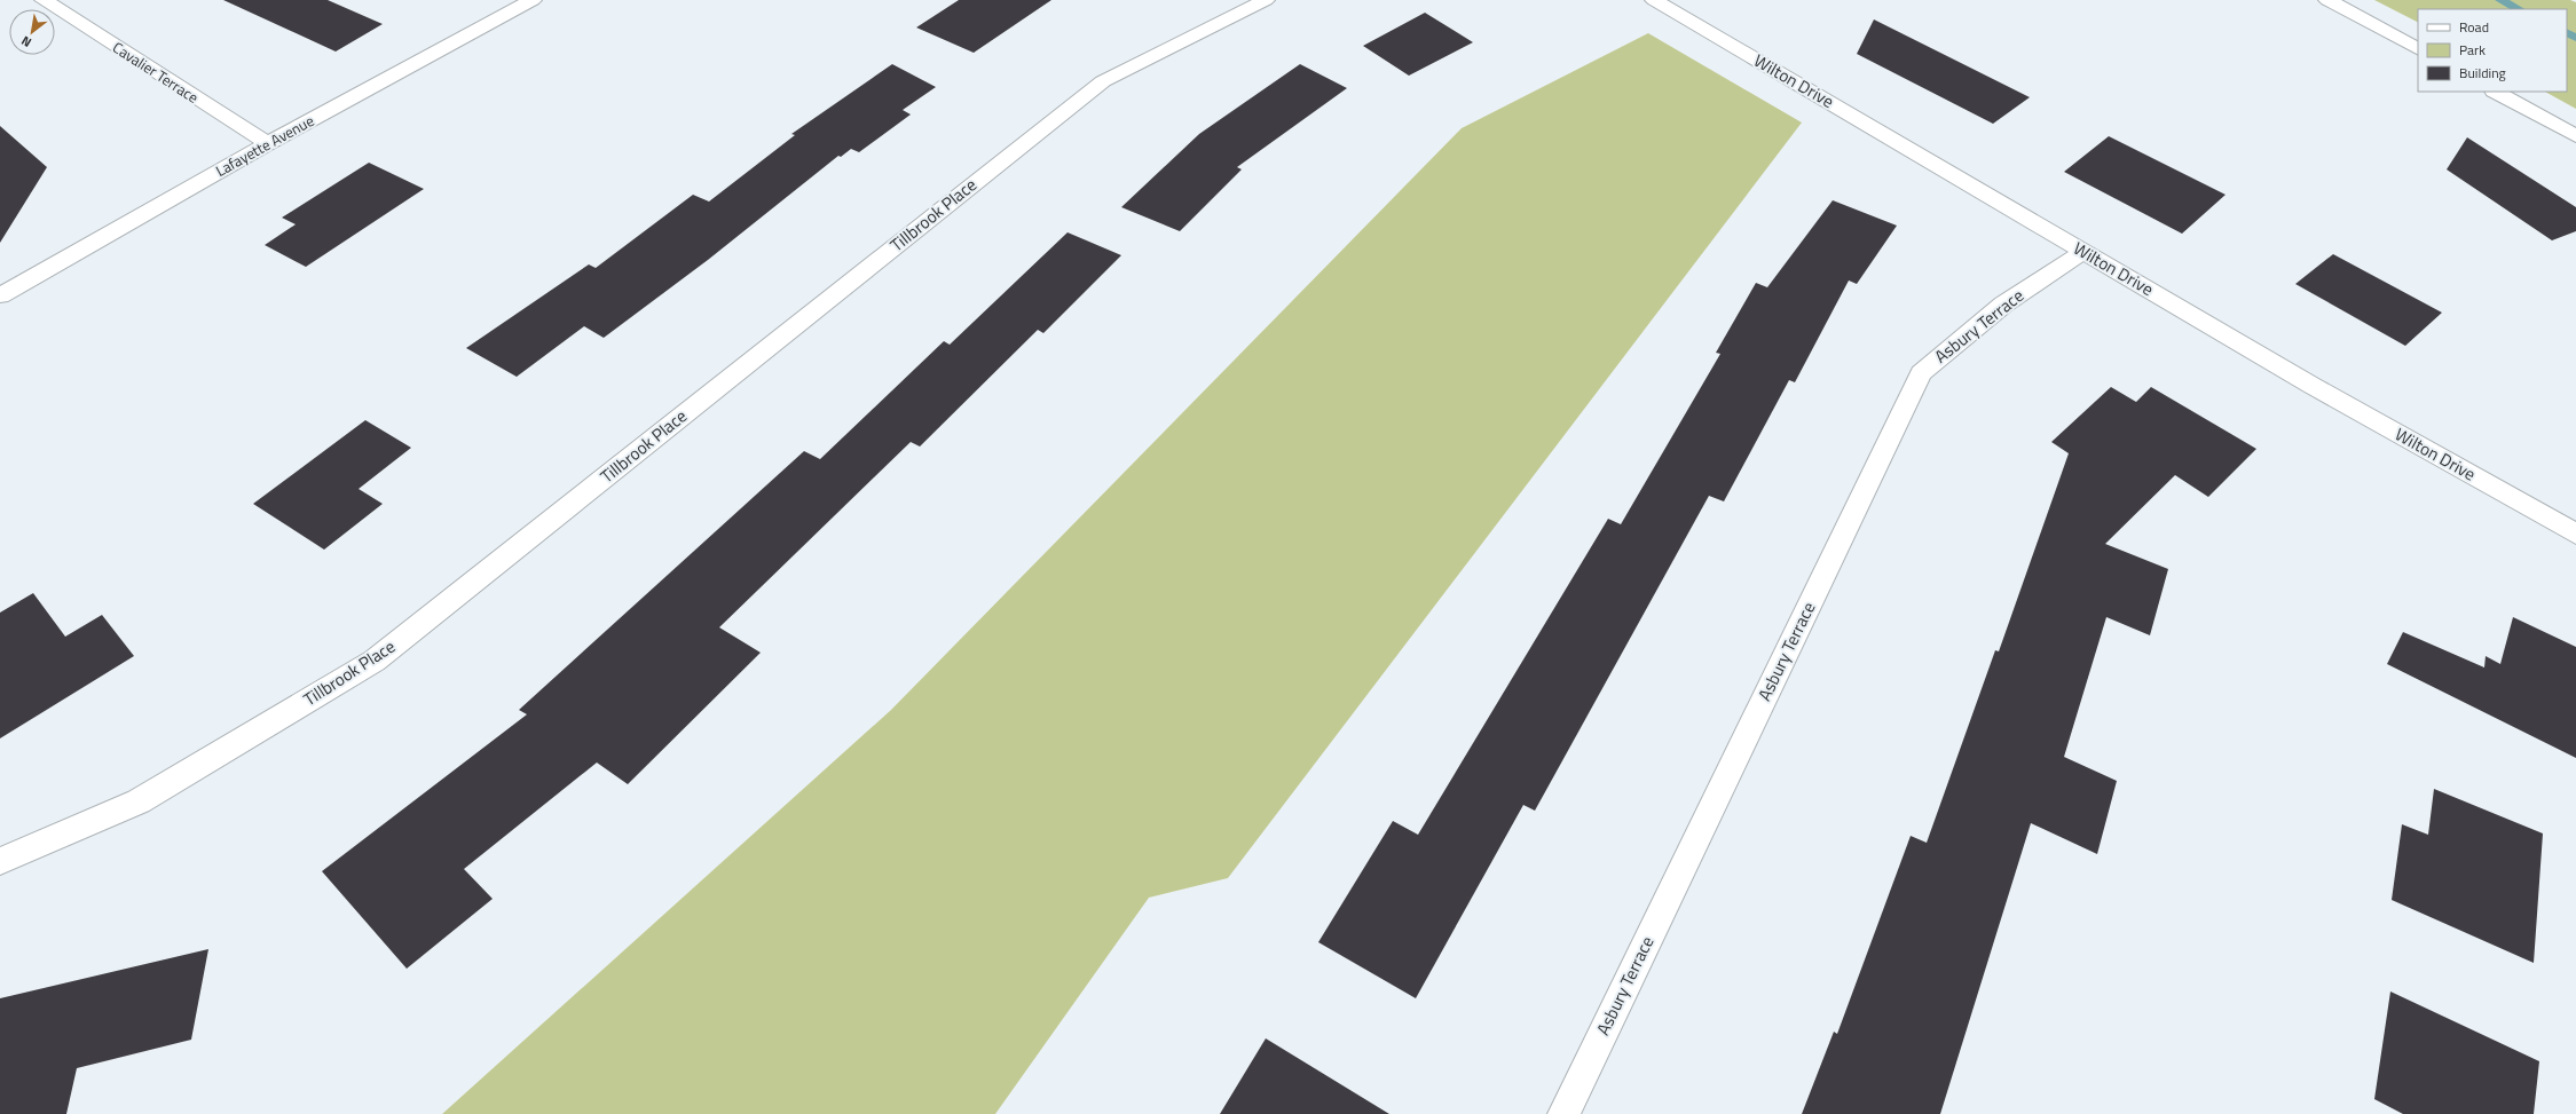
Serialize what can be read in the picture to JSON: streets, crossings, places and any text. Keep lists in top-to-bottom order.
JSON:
{
  "streets": {
    "street": [
      "Cavalier Terrace",
      "Wilton Drive",
      "Lafayette Avenue",
      "Tillbrook Place",
      "Asbury Terrace"
    ]
  },
  "crossings": [
    ["Cavalier Terrace", "Lafayette Avenue"],
    ["Wilton Drive", "Asbury Terrace"]
  ],
  "legend": ["Road", "Park", "Building"],
  "north": "bottom left"
}
